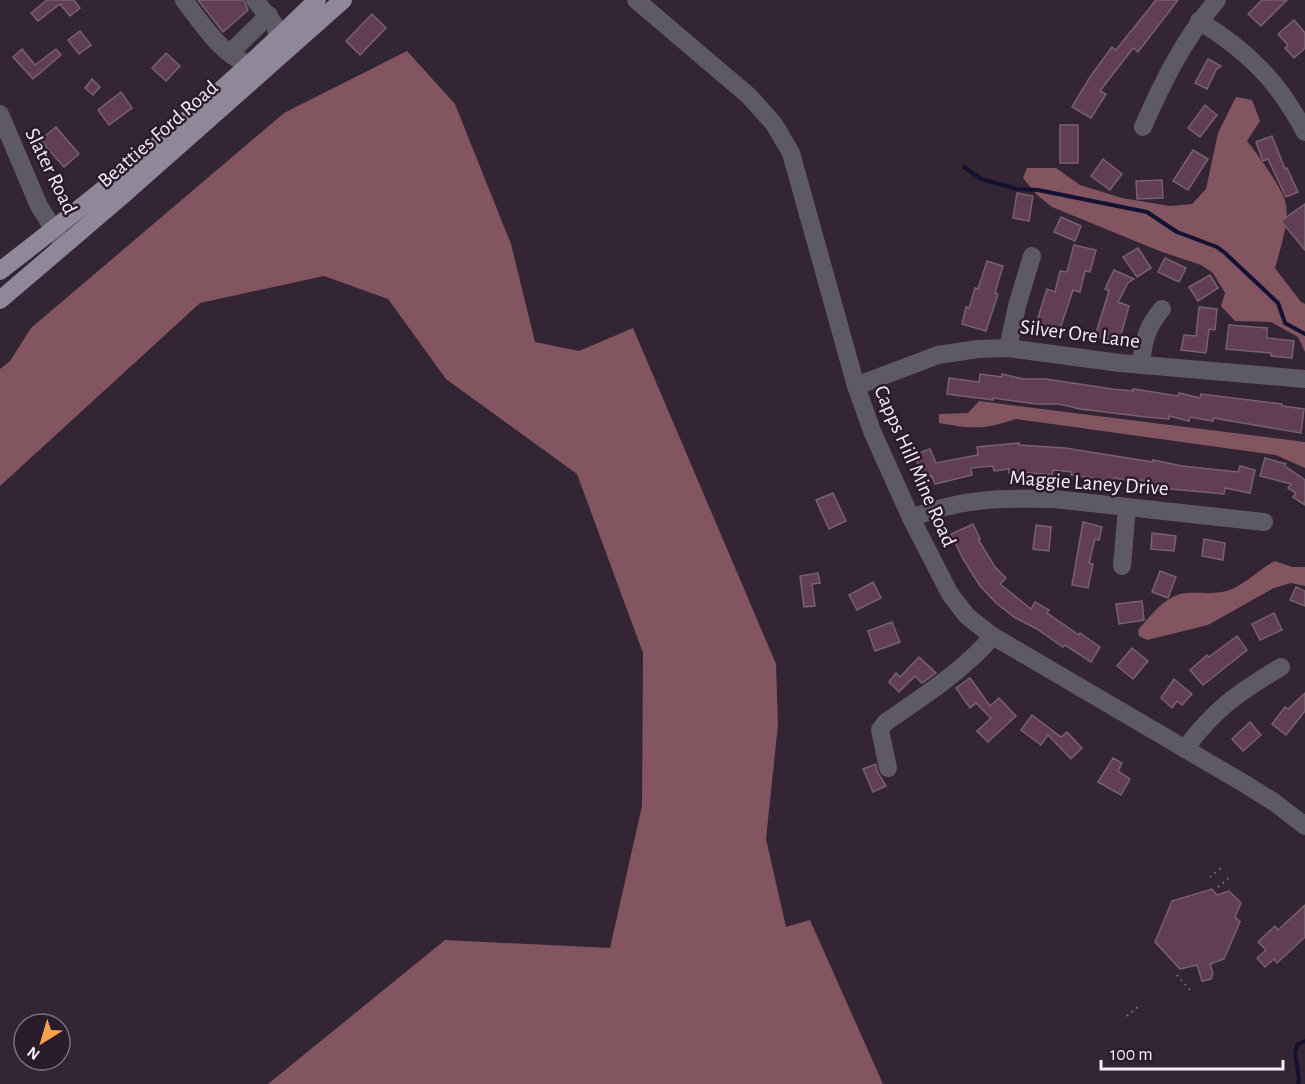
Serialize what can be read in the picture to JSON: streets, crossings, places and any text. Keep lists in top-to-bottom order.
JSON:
{
  "streets": {
    "main road": ["Beatties Ford Road"],
    "street": [
      "Slater Road",
      "Silver Ore Lane",
      "Capps Hill Mine Road",
      "Maggie Laney Drive"
    ]
  },
  "crossings": [
    ["Beatties Ford Road", "Slater Road"],
    ["Silver Ore Lane", "Capps Hill Mine Road"],
    ["Capps Hill Mine Road", "Maggie Laney Drive"]
  ],
  "scale_bar": "100 m",
  "north": "bottom left"
}
